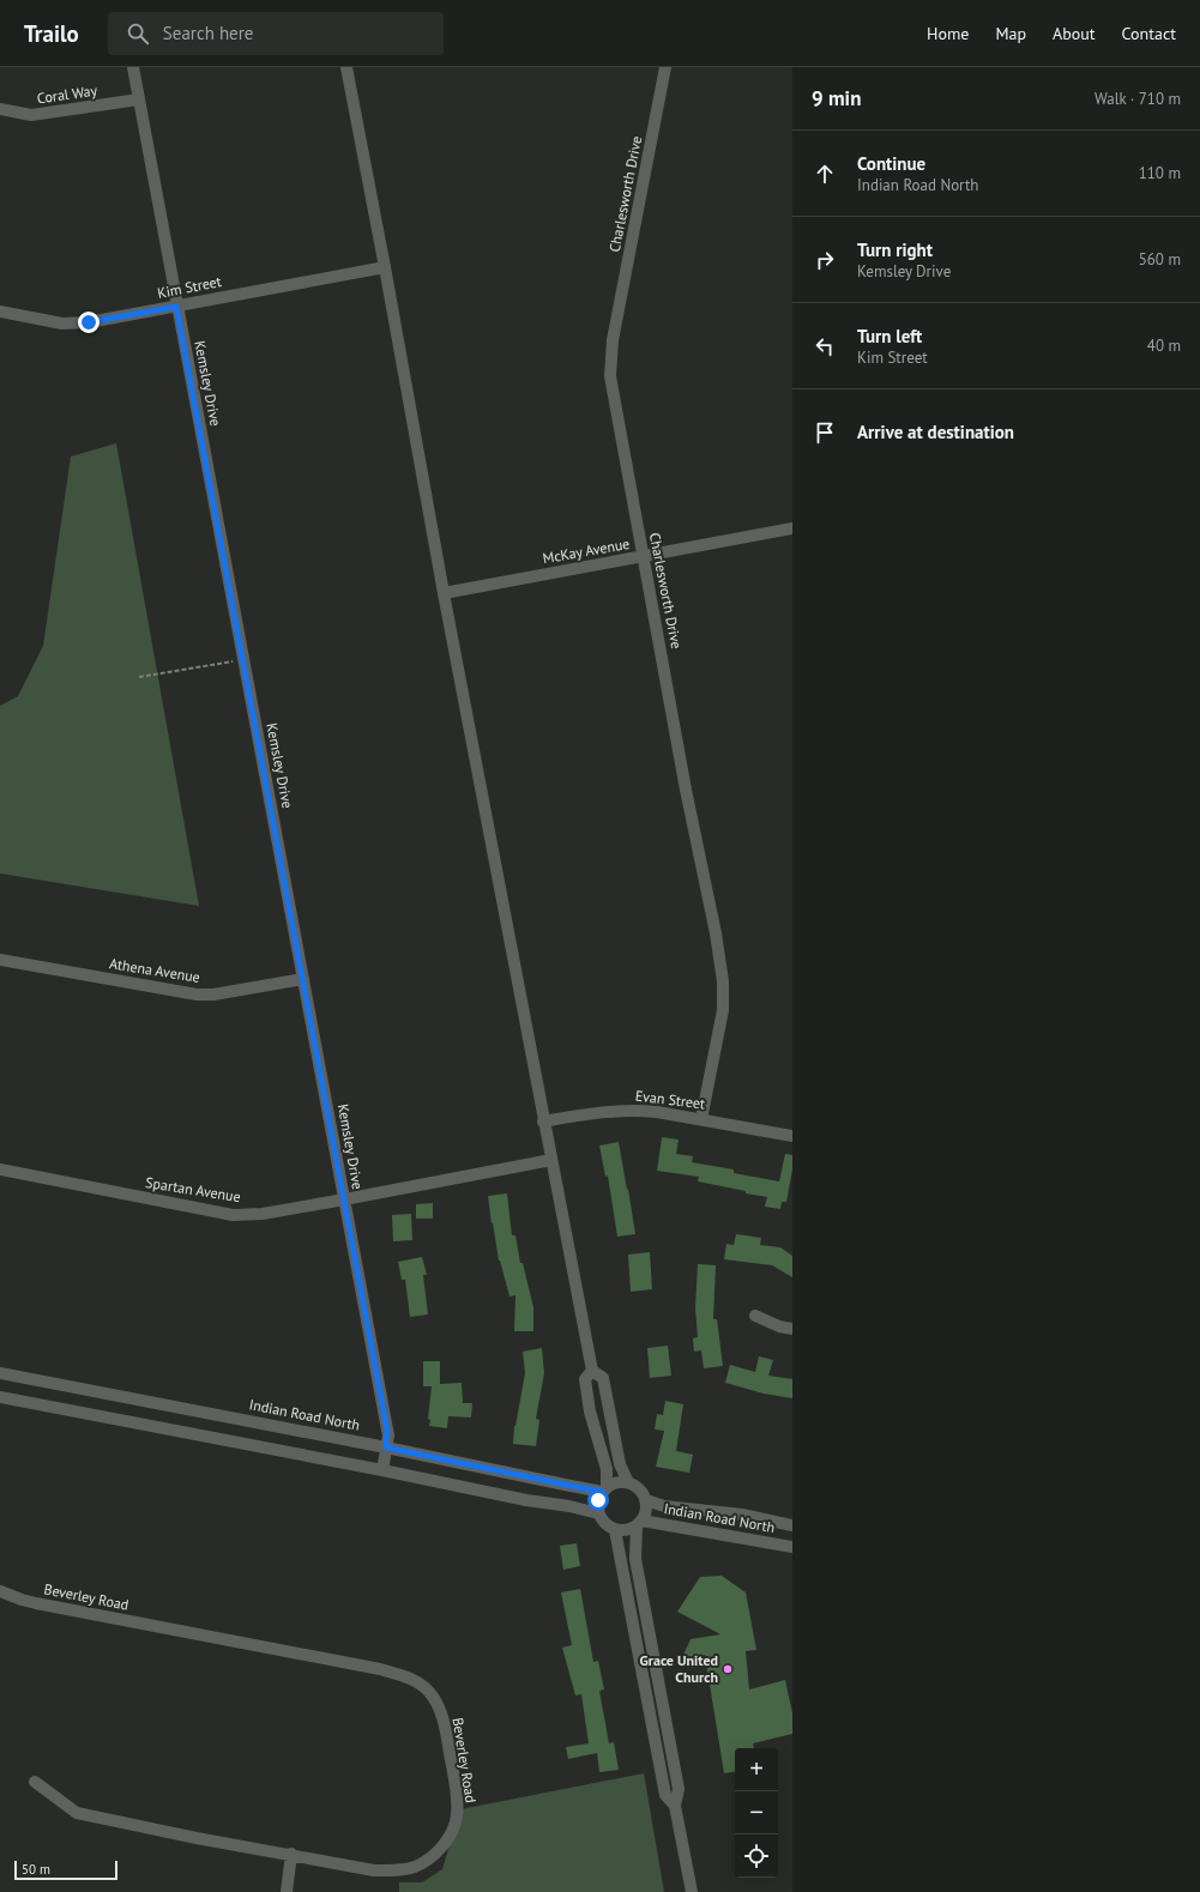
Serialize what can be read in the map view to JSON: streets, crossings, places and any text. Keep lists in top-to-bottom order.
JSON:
{
  "streets": {
    "street": [
      "Coral Way",
      "Charlesworth Drive",
      "Kim Street",
      "Kemsley Drive",
      "McKay Avenue",
      "Athena Avenue",
      "Evan Street",
      "Spartan Avenue",
      "Indian Road North",
      "Beverley Road"
    ]
  },
  "crossings": [
    ["Coral Way", "Kemsley Drive"],
    ["Charlesworth Drive", "McKay Avenue"],
    ["Charlesworth Drive", "Evan Street"],
    ["Kim Street", "Kemsley Drive"],
    ["Kemsley Drive", "Athena Avenue"],
    ["Kemsley Drive", "Spartan Avenue"],
    ["Kemsley Drive", "Indian Road North"]
  ],
  "places": ["Grace United Church"],
  "scale_bar": "50 m",
  "page": {
    "header": "Trailo",
    "search": "Search here",
    "nav": [
      "Home",
      "Map",
      "About",
      "Contact"
    ],
    "heading": ["9 min", "Walk · 710 m"],
    "list": [
      ["Continue", "Indian Road North", "110 m"],
      ["Turn right", "Kemsley Drive", "560 m"],
      ["Turn left", "Kim Street", "40 m"],
      "Arrive at destination"
    ],
    "map_buttons": ["+", "−"],
    "scale": "50 m"
  }
}
